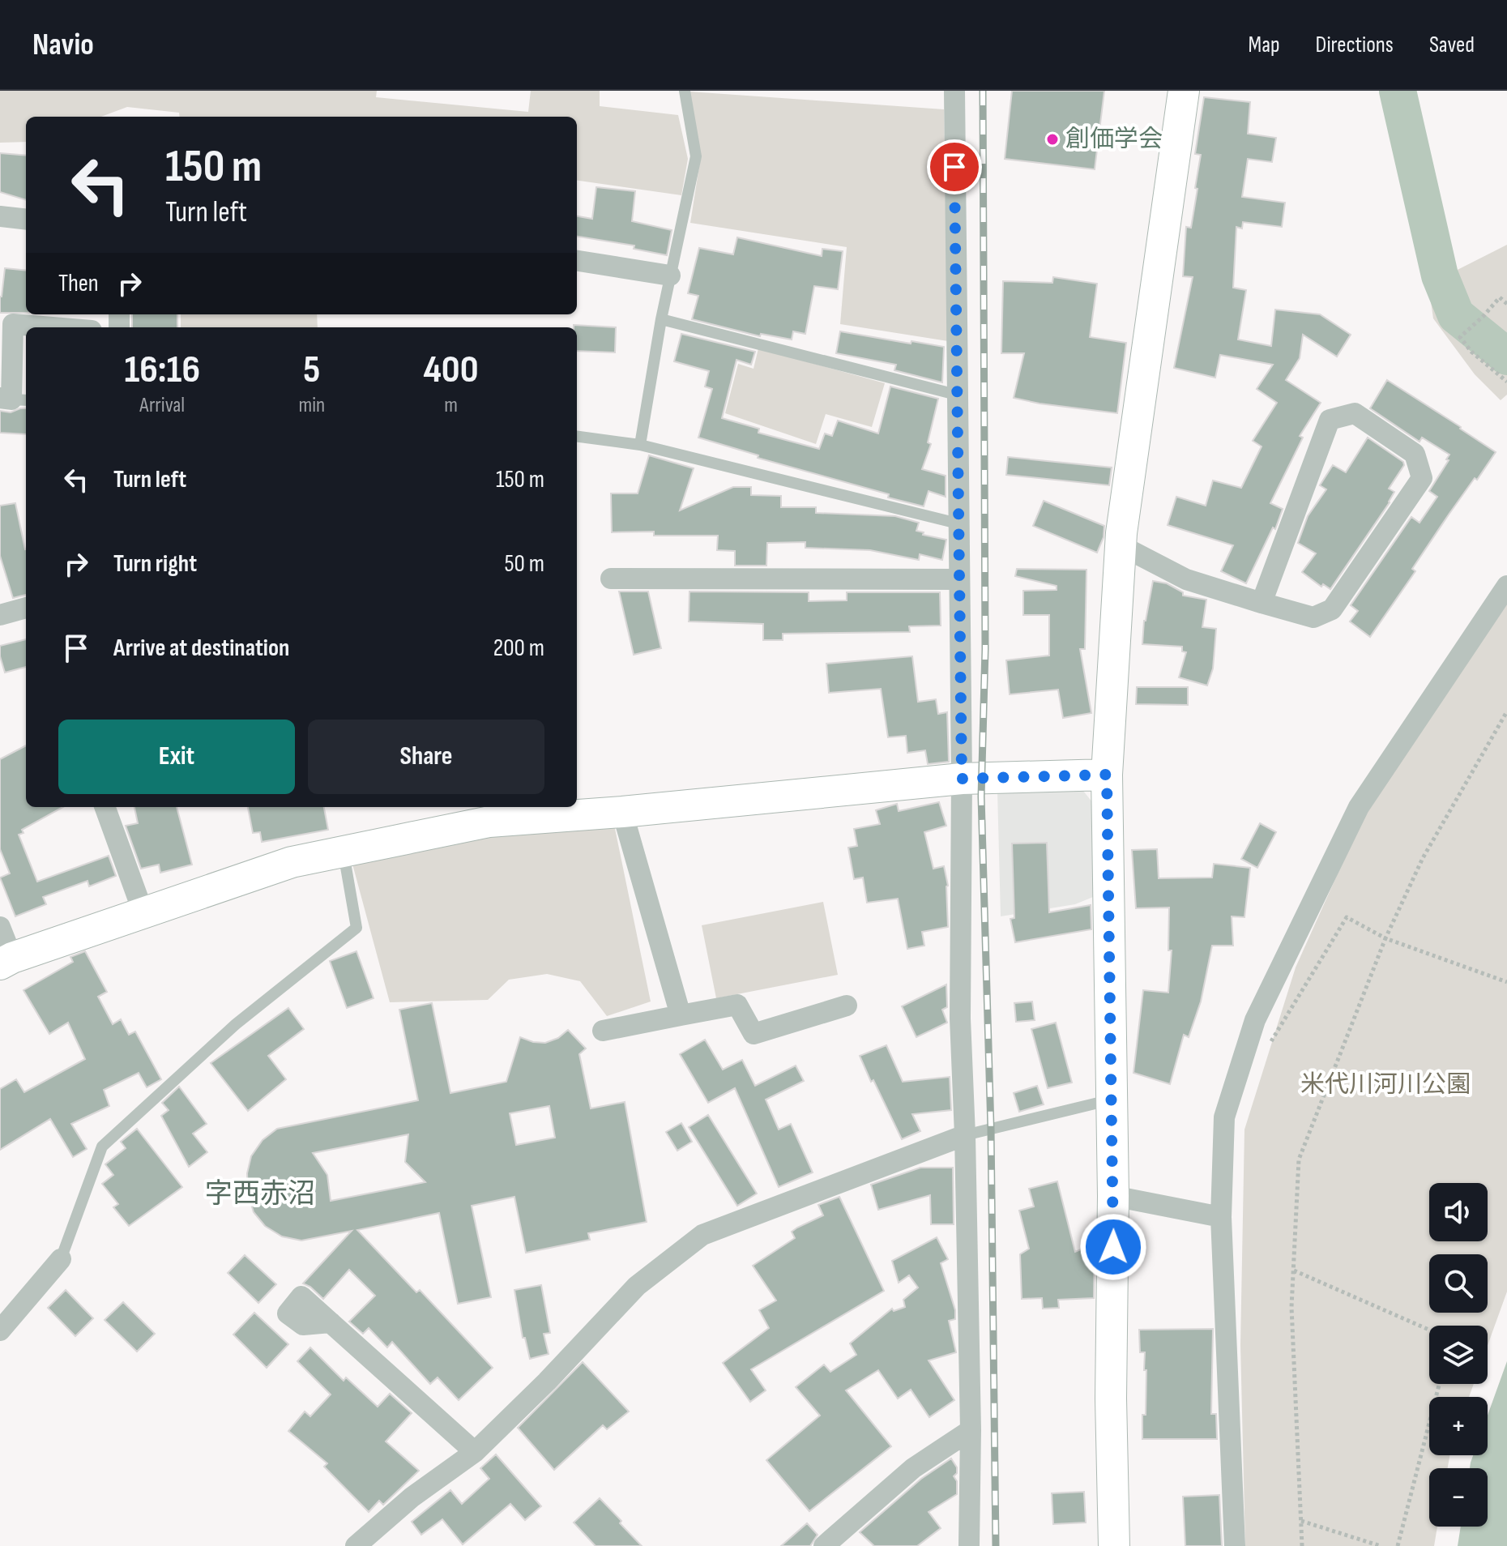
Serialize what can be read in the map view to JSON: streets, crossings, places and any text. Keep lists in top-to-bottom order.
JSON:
{
  "districts": ["字西赤沼"],
  "parks": ["米代川河川公園"],
  "places": ["創価学会"],
  "page": {
    "header": "Navio",
    "nav": ["Map", "Directions", "Saved"],
    "turn": ["150 m", "Turn left"],
    "then": "Then",
    "eta": [
      "16:16",
      "Arrival",
      "5",
      "min",
      "400",
      "m"
    ],
    "list": [
      {
        "name": "Turn left",
        "value": "150 m"
      },
      {
        "name": "Turn right",
        "value": "50 m"
      },
      {
        "name": "Arrive at destination",
        "value": "200 m"
      }
    ],
    "buttons": ["Exit", "Share"],
    "map_buttons": ["+", "−"]
  }
}
